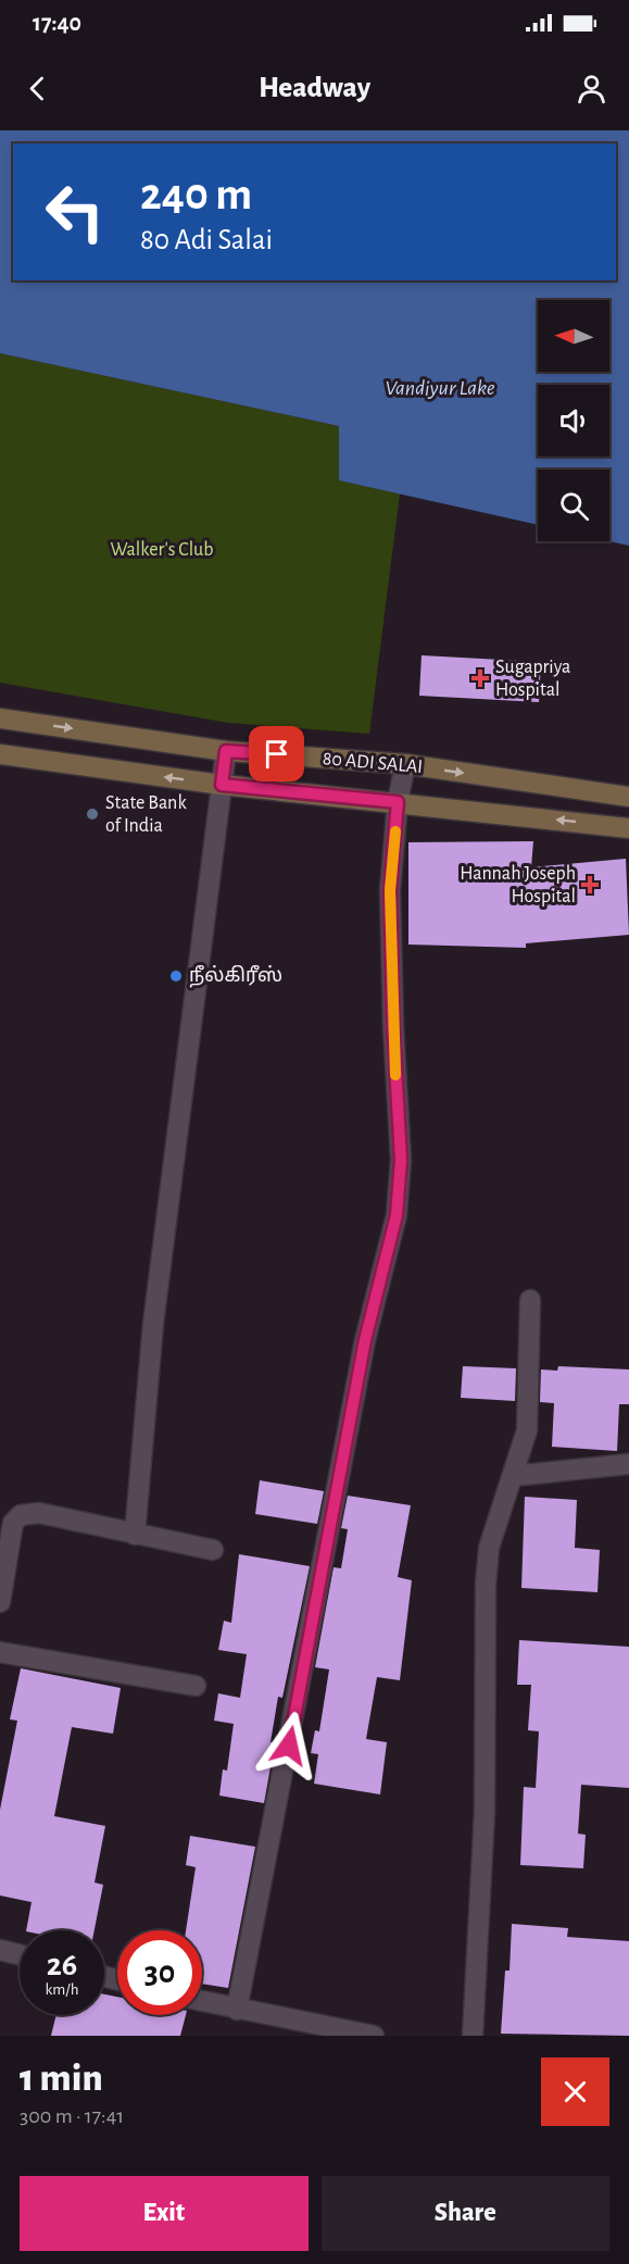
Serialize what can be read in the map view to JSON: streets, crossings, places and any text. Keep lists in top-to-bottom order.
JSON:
{
  "streets": {
    "main road": ["80 ADI SALAI"]
  },
  "water": ["Vandiyur Lake"],
  "parks": ["Walker's Club"],
  "places": {
    "health": ["Sugapriya Hospital", "Hannah Joseph Hospital"],
    "other": ["State Bank of India", "நீல்கிரீஸ்"]
  },
  "north": "left",
  "page": {
    "status": "17:40",
    "header": "Headway",
    "turn": ["240 m", "80 Adi Salai"],
    "speed": "26 km/h",
    "limit": "30",
    "heading": ["1 min", "300 m · 17:41"],
    "buttons": ["Exit", "Share"]
  }
}
